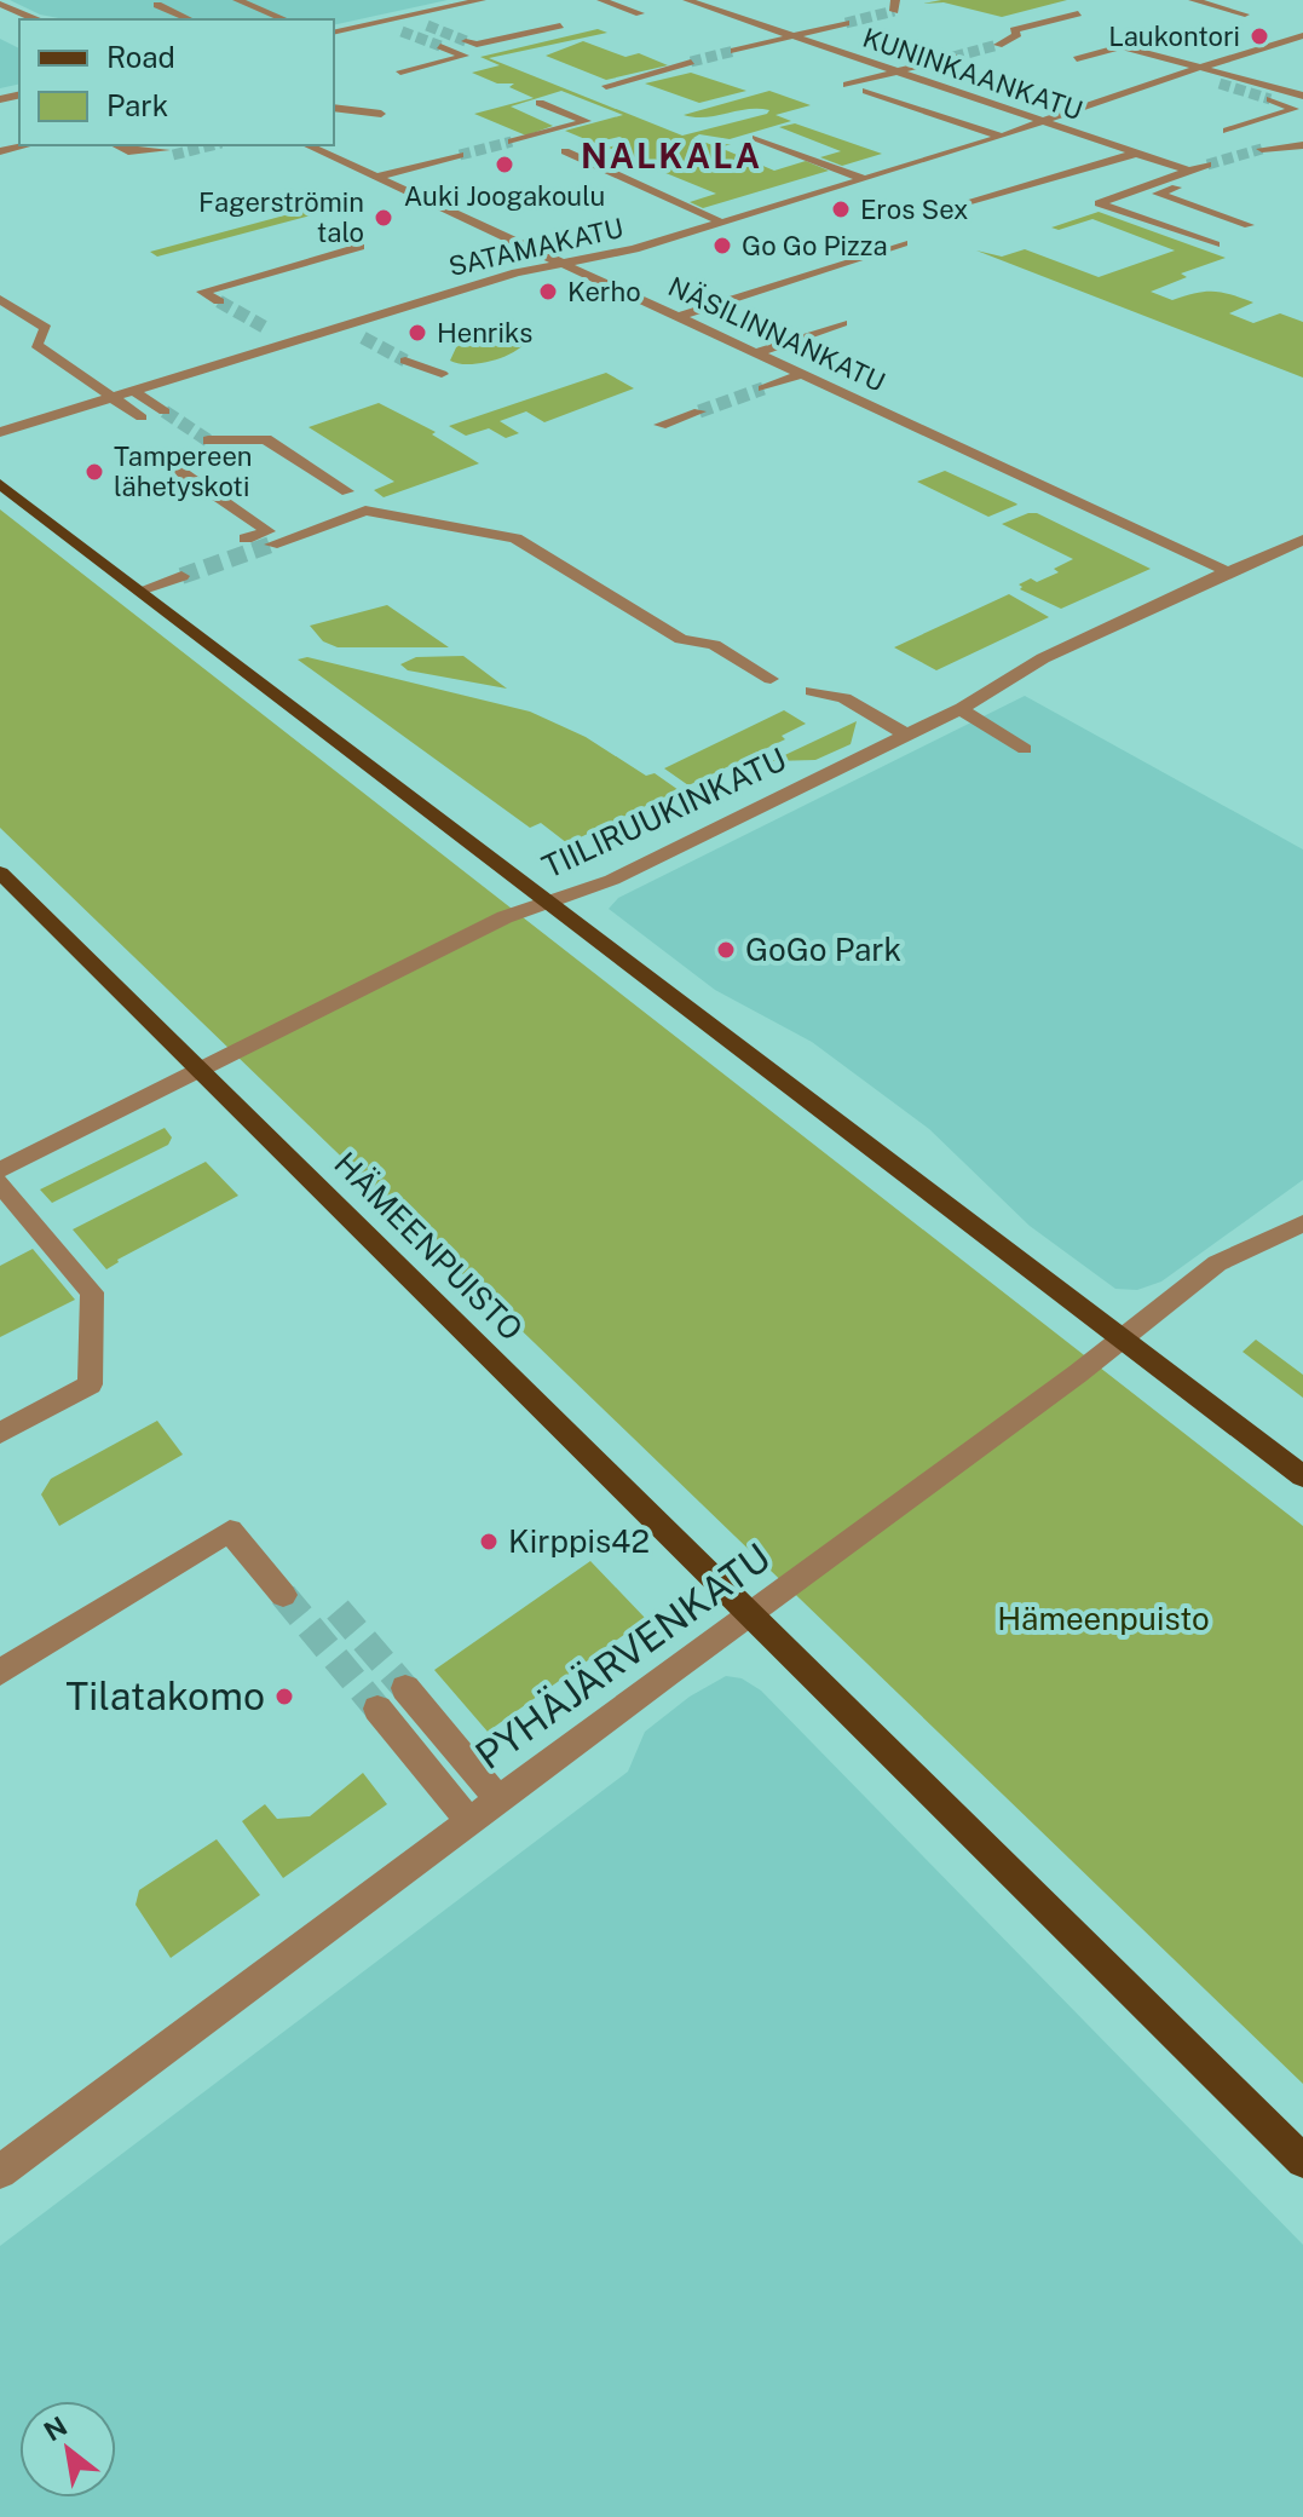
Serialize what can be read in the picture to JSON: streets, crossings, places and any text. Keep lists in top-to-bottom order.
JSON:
{
  "streets": {
    "main road": ["HÄMEENPUISTO"],
    "street": [
      "KUNINKAANKATU",
      "SATAMAKATU",
      "NÄSILINNANKATU",
      "TIILIRUUKINKATU",
      "PYHÄJÄRVENKATU"
    ]
  },
  "crossings": [
    ["KUNINKAANKATU", "SATAMAKATU"],
    ["SATAMAKATU", "NÄSILINNANKATU"],
    ["NÄSILINNANKATU", "TIILIRUUKINKATU"],
    ["TIILIRUUKINKATU", "HÄMEENPUISTO"],
    ["HÄMEENPUISTO", "PYHÄJÄRVENKATU"]
  ],
  "districts": ["NALKALA"],
  "parks": ["Hämeenpuisto"],
  "places": [
    "Laukontori",
    "Auki Joogakoulu",
    "Eros Sex",
    "Fagerströmin talo",
    "Go Go Pizza",
    "Kerho",
    "Henriks",
    "Tampereen lähetyskoti",
    "GoGo Park",
    "Kirppis42",
    "Tilatakomo"
  ],
  "legend": ["Road", "Park"],
  "north": "top left"
}
